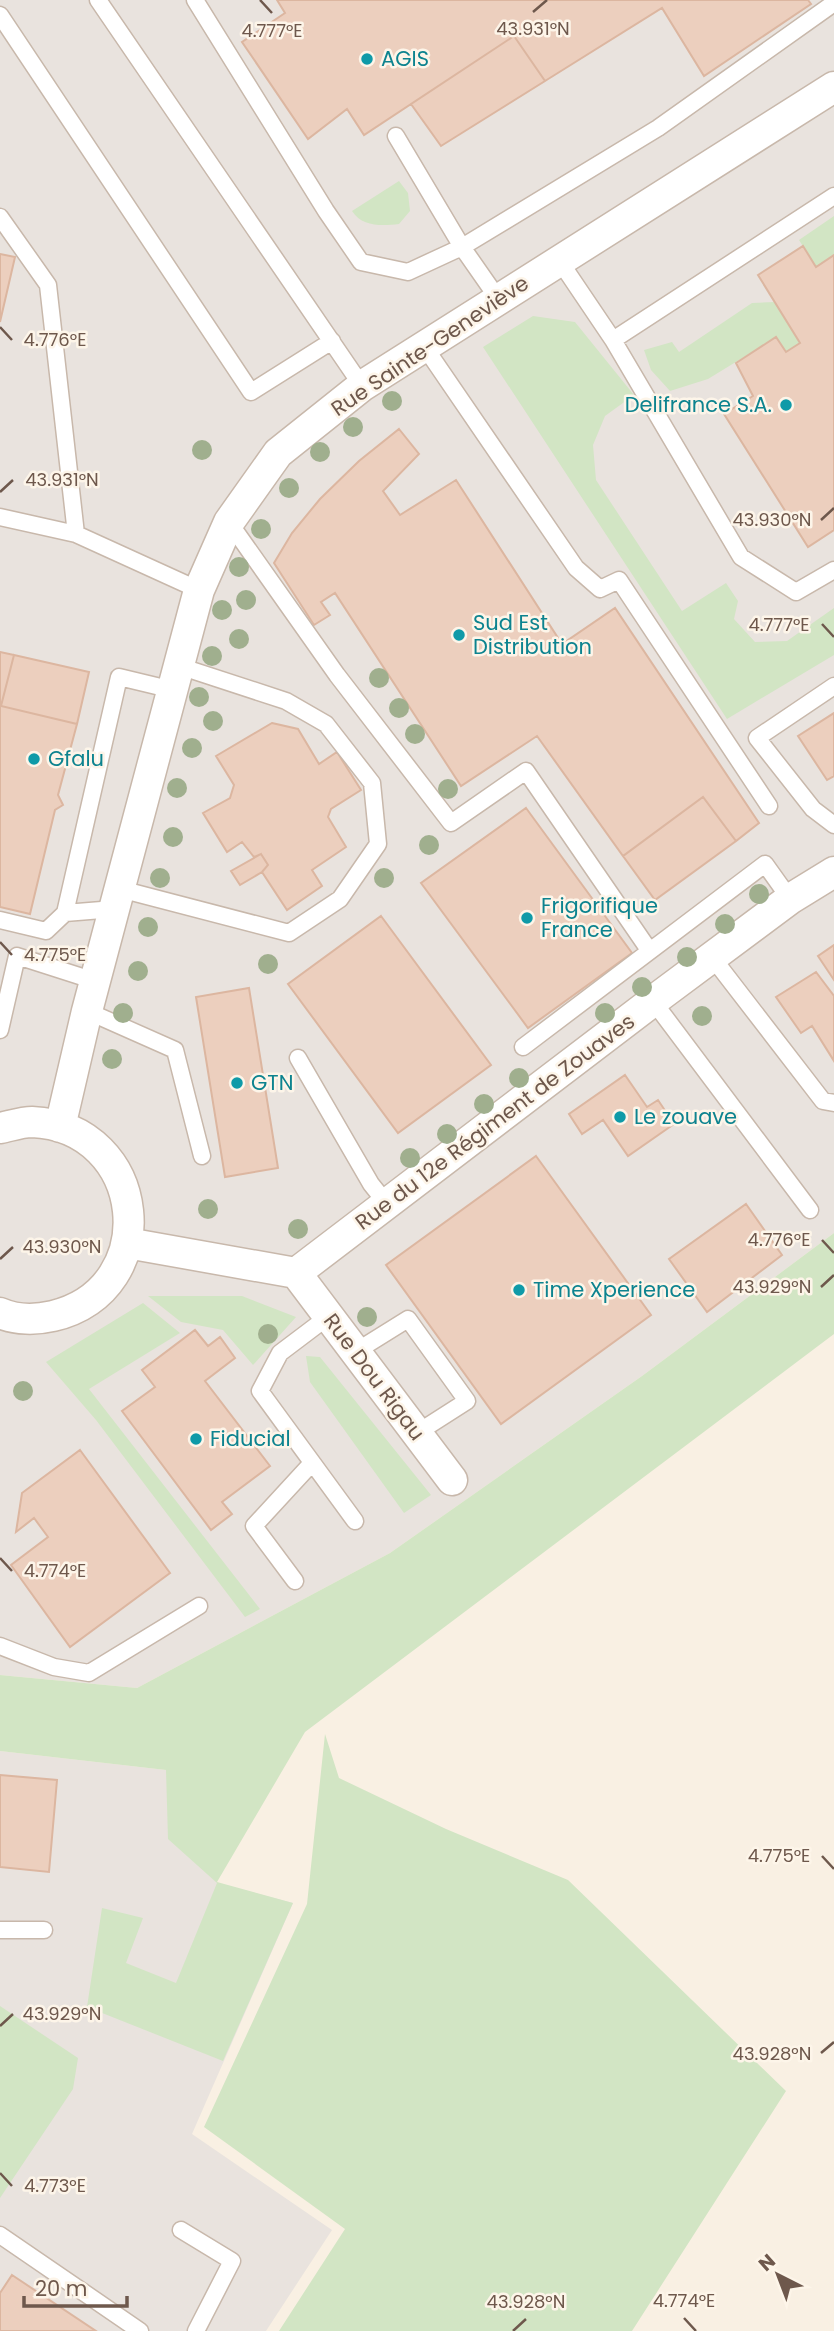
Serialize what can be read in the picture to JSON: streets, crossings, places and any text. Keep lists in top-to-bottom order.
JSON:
{
  "streets": {
    "street": ["Rue Sainte-Geneviève", "Rue du 12e Régiment de Zouaves", "Rue Dou Rigau"]
  },
  "crossings": [
    ["Rue du 12e Régiment de Zouaves", "Rue Dou Rigau"]
  ],
  "places": [
    "AGIS",
    "Delifrance S.A.",
    "Sud Est Distribution",
    "Gfalu",
    "Frigorifique France",
    "GTN",
    "Le zouave",
    "Time Xperience",
    "Fiducial"
  ],
  "scale_bar": "20 m",
  "north": "top left",
  "coordinates": [
    "43.931°N",
    "4.777°E",
    "4.776°E",
    "43.930°N",
    "4.775°E",
    "43.929°N",
    "4.774°E",
    "43.928°N",
    "4.773°E"
  ]
}
